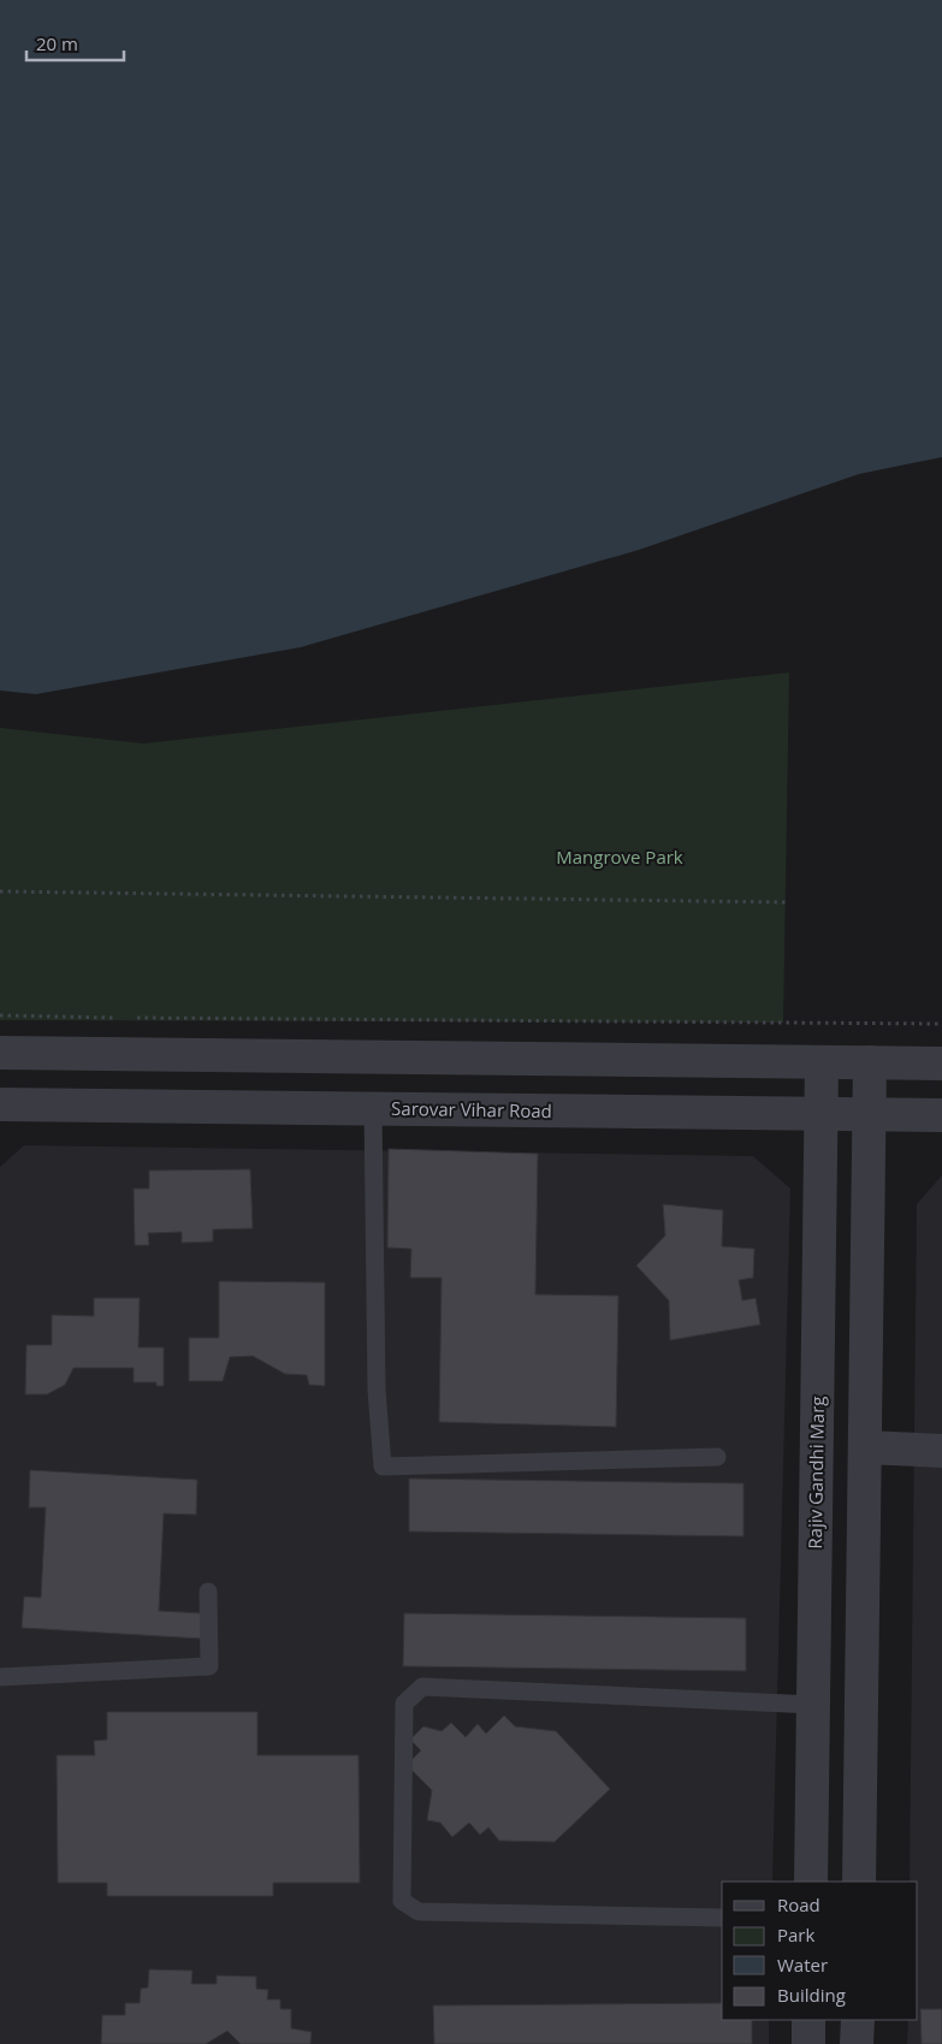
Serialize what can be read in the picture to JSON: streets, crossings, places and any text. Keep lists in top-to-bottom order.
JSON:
{
  "streets": {
    "street": ["Sarovar Vihar Road", "Rajiv Gandhi Marg"]
  },
  "crossings": [
    ["Sarovar Vihar Road", "Rajiv Gandhi Marg"]
  ],
  "parks": ["Mangrove Park"],
  "legend": [
    "Road",
    "Park",
    "Water",
    "Building"
  ],
  "scale_bar": "20 m"
}
